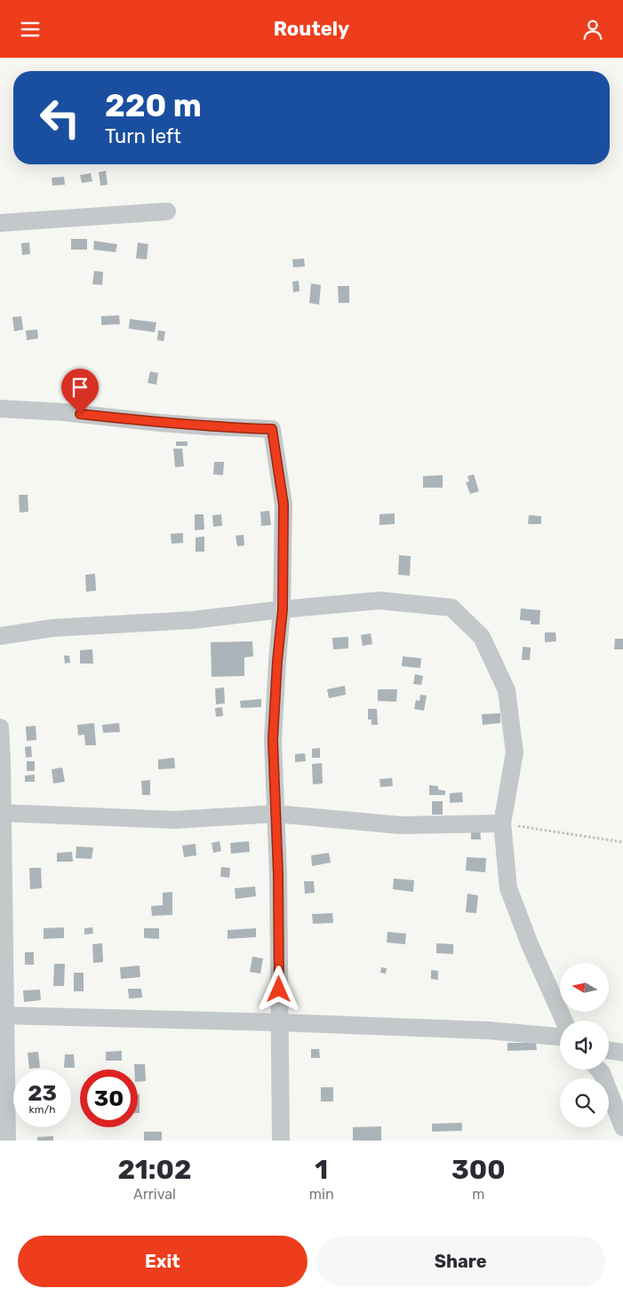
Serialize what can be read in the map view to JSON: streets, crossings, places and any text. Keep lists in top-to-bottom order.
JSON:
{
  "north": "left",
  "page": {
    "header": "Routely",
    "turn": ["220 m", "Turn left"],
    "speed": "23 km/h",
    "limit": "30",
    "eta": [
      "21:02",
      "Arrival",
      "1",
      "min",
      "300",
      "m"
    ],
    "buttons": ["Exit", "Share"]
  }
}
